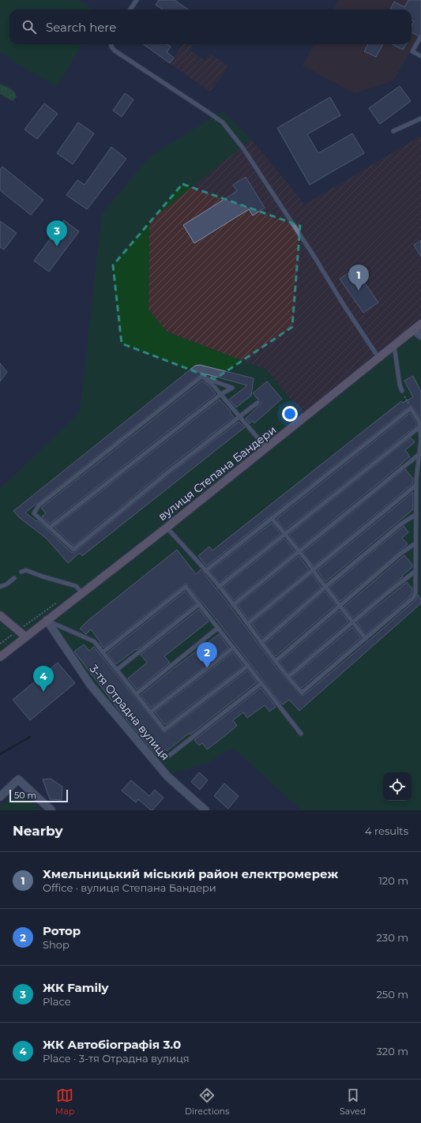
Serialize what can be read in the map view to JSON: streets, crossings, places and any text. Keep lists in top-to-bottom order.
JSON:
{
  "streets": {
    "main road": ["вулиця Степана Бандери"],
    "street": ["3-тя Отрадна вулиця"]
  },
  "crossings": [
    ["вулиця Степана Бандери", "3-тя Отрадна вулиця"]
  ],
  "scale_bar": "50 m",
  "page": {
    "search": "Search here",
    "pins": [
      "3",
      "1",
      "2",
      "4"
    ],
    "scale": "50 m",
    "heading": ["Nearby", "4 results"],
    "list": [
      {
        "mark": "1",
        "name": "Хмельницький міський район електромереж",
        "note": "Office · вулиця Степана Бандери",
        "value": "120 m"
      },
      {
        "mark": "2",
        "name": "Ротор",
        "note": "Shop",
        "value": "230 m"
      },
      {
        "mark": "3",
        "name": "ЖК Family",
        "note": "Place",
        "value": "250 m"
      },
      {
        "mark": "4",
        "name": "ЖК Автобіографія 3.0",
        "note": "Place · 3-тя Отрадна вулиця",
        "value": "320 m"
      }
    ],
    "nav": ["Map", "Directions", "Saved"]
  }
}
